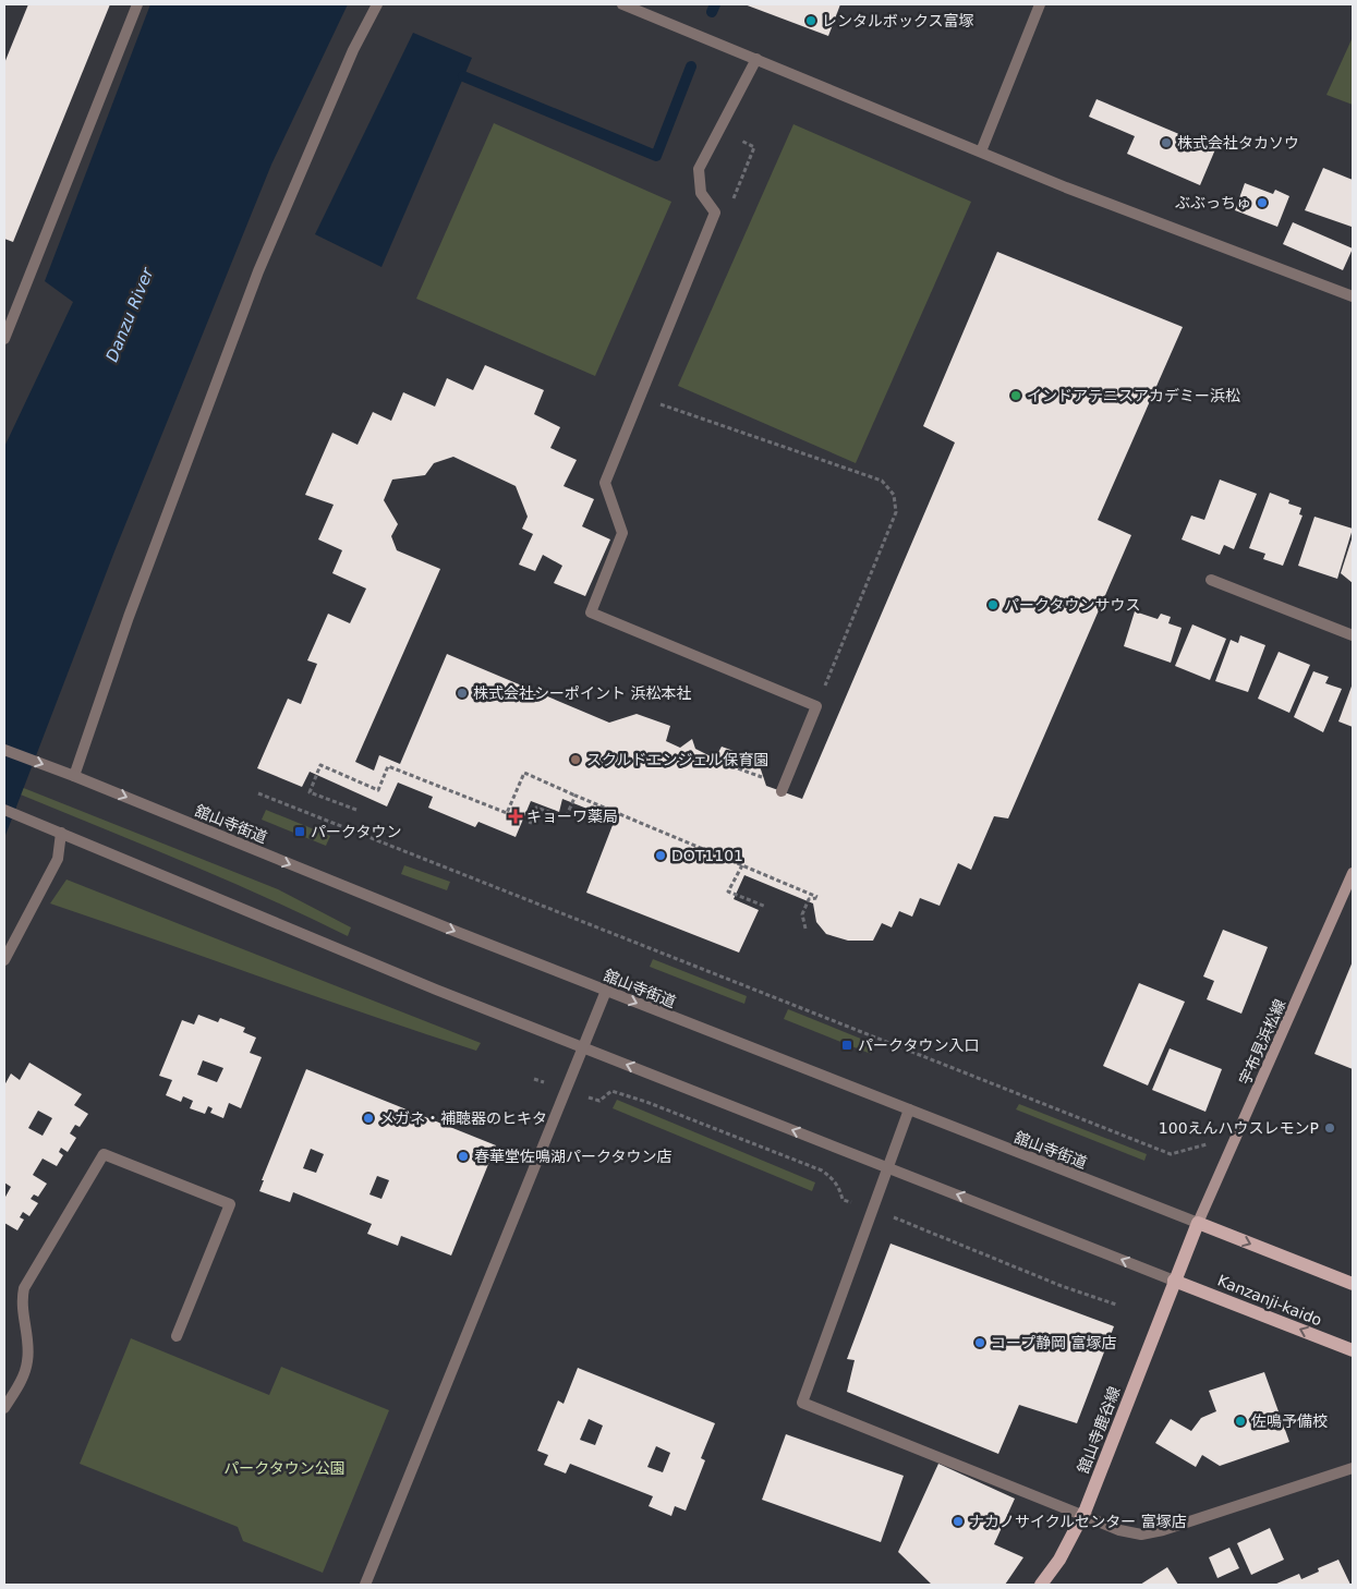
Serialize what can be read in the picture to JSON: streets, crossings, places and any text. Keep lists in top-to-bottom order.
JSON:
{
  "streets": {
    "main road": ["宇布見浜松線", "Kanzanji-kaido", "舘山寺鹿谷線"],
    "street": ["舘山寺街道"]
  },
  "crossings": [
    ["舘山寺街道", "宇布見浜松線"],
    ["舘山寺街道", "舘山寺鹿谷線"],
    ["宇布見浜松線", "舘山寺鹿谷線"],
    ["Kanzanji-kaido", "舘山寺鹿谷線"]
  ],
  "water": ["Danzu River"],
  "parks": ["パークタウン公園"],
  "places": {
    "other": [
      "レンタルボックス富塚",
      "株式会社タカソウ",
      "ぶぶっちゅ",
      "インドアテニスアカデミー浜松",
      "パークタウンサウス",
      "株式会社シーポイント 浜松本社",
      "スクルドエンジェル保育園",
      "DOT1101",
      "メガネ・補聴器のヒキタ",
      "100えんハウスレモンP",
      "春華堂佐鳴湖パークタウン店",
      "コープ静岡 富塚店",
      "佐鳴予備校",
      "ナカノサイクルセンター 富塚店"
    ],
    "health": ["キョーワ薬局"],
    "transit": ["パークタウン", "パークタウン入口"]
  }
}
